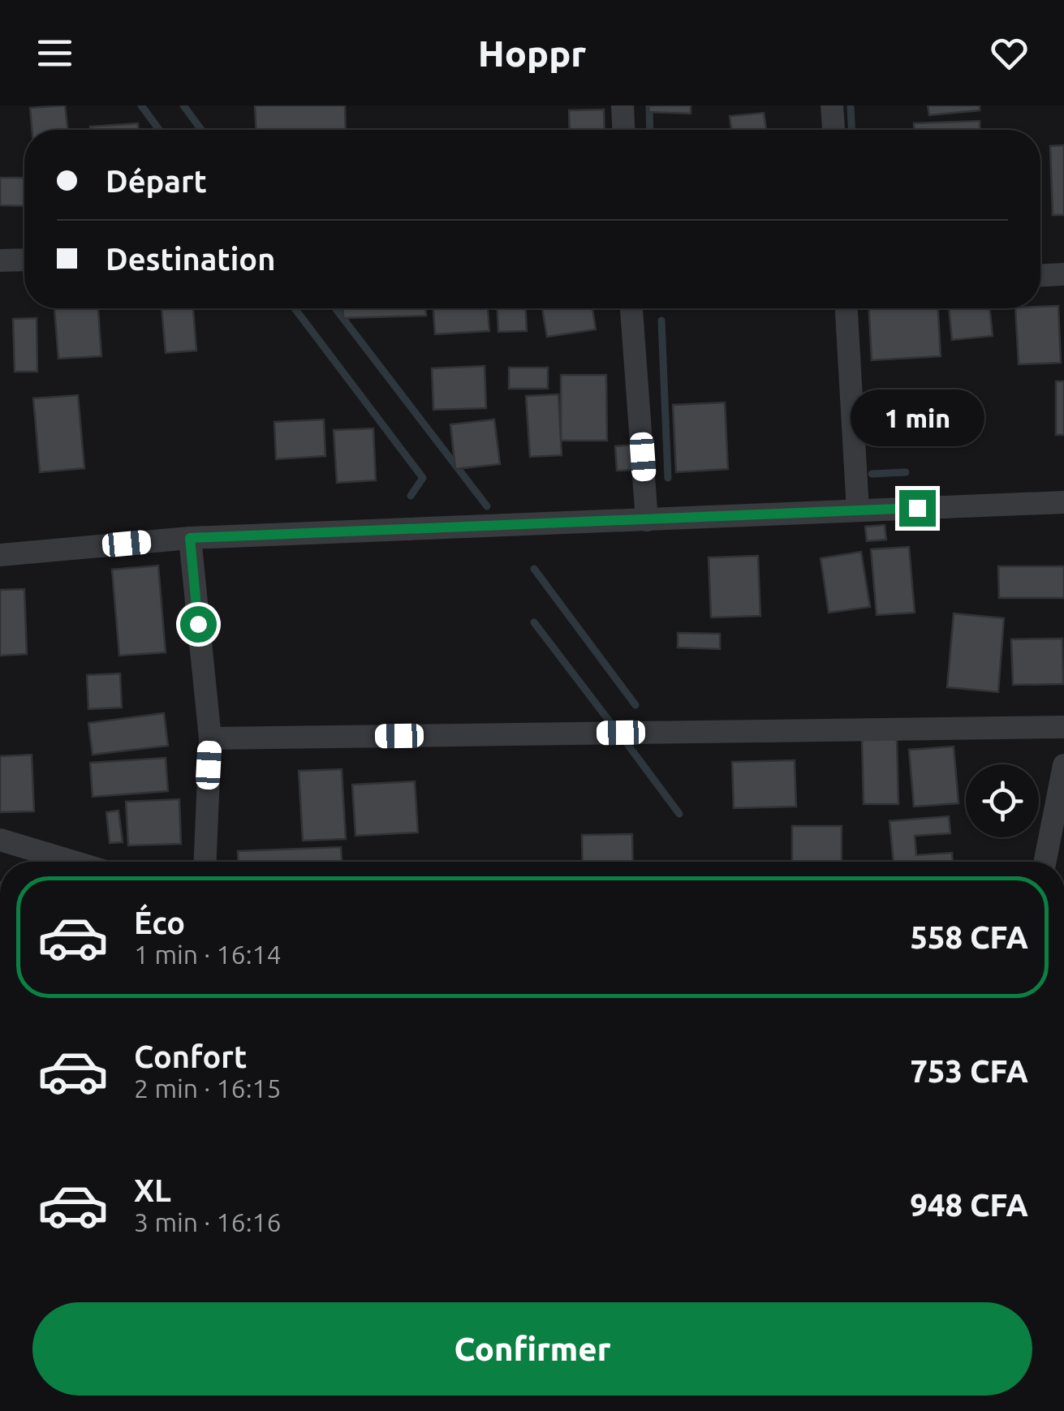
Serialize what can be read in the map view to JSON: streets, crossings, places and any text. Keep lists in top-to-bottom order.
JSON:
{
  "page": {
    "header": "Hoppr",
    "banner": ["Départ", "Destination"],
    "bubble": "1 min",
    "list": [
      {
        "name": "Éco",
        "note": "1 min · 16:14",
        "value": "558 CFA"
      },
      {
        "name": "Confort",
        "note": "2 min · 16:15",
        "value": "753 CFA"
      },
      {
        "name": "XL",
        "note": "3 min · 16:16",
        "value": "948 CFA"
      }
    ],
    "buttons": "Confirmer"
  }
}
